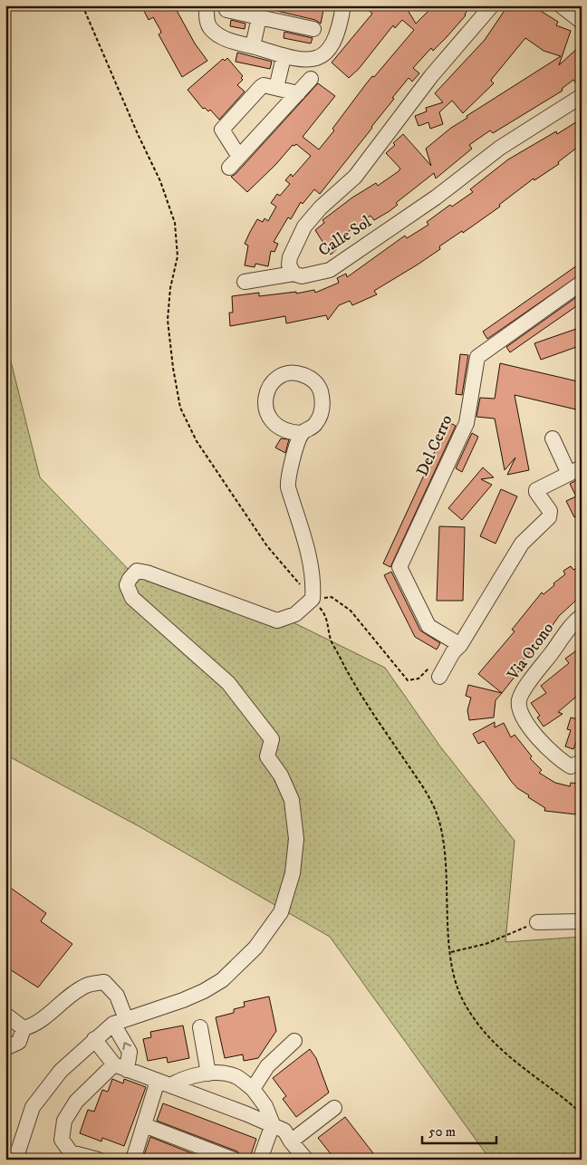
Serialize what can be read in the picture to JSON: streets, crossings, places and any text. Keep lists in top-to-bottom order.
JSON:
{
  "streets": {
    "street": ["Calle Sol", "Del Cerro", "Via Otono"]
  },
  "scale_bar": "50 m"
}
